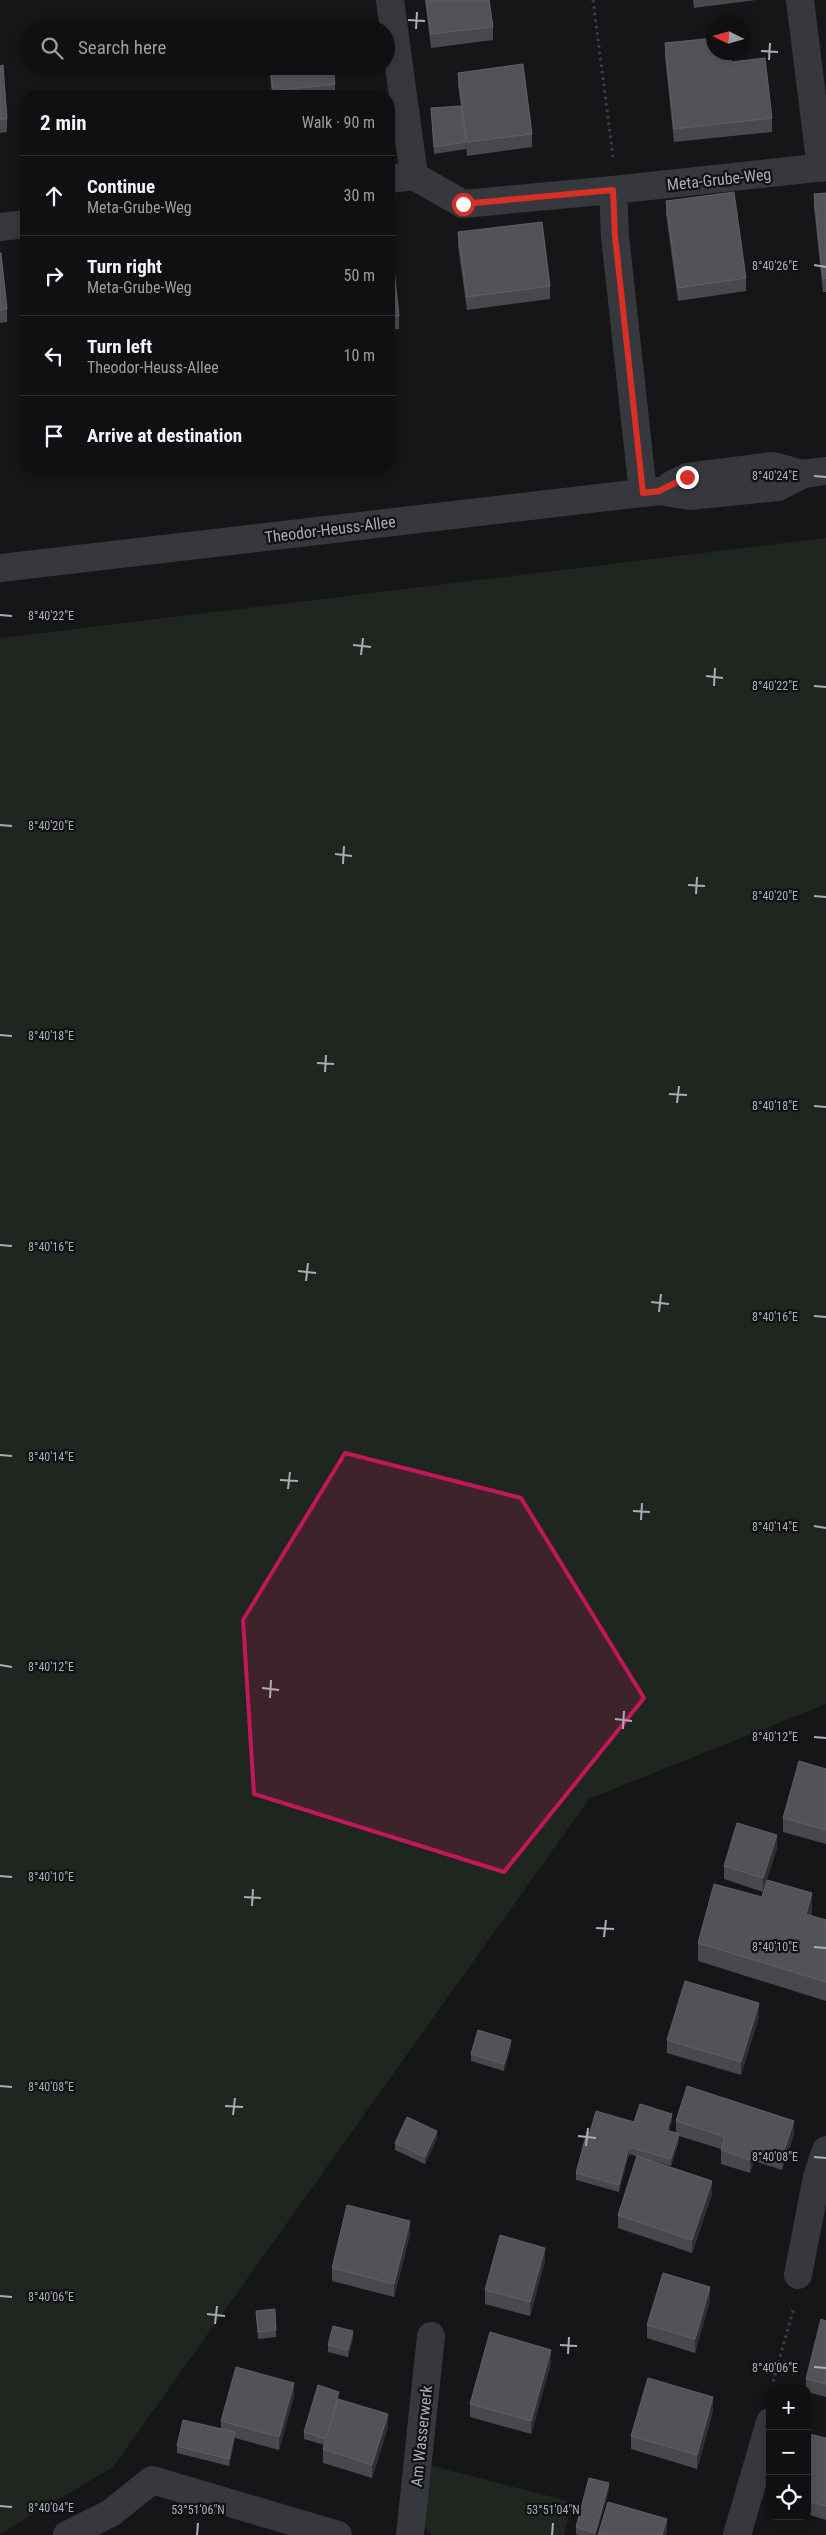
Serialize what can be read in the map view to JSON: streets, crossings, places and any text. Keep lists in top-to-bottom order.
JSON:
{
  "streets": {
    "street": ["Meta-Grube-Weg", "Theodor-Heuss-Allee", "Am Wasserwerk"]
  },
  "north": "left",
  "page": {
    "search": "Search here",
    "heading": ["2 min", "Walk · 90 m"],
    "list": [
      ["Continue", "Meta-Grube-Weg", "30 m"],
      ["Turn right", "Meta-Grube-Weg", "50 m"],
      ["Turn left", "Theodor-Heuss-Allee", "10 m"],
      "Arrive at destination"
    ],
    "map_buttons": ["+", "−"]
  },
  "coordinates": [
    "8°40'26\"E",
    "8°40'24\"E",
    "8°40'22\"E",
    "8°40'20\"E",
    "8°40'18\"E",
    "8°40'16\"E",
    "8°40'14\"E",
    "8°40'12\"E",
    "8°40'10\"E",
    "8°40'08\"E",
    "8°40'06\"E",
    "8°40'04\"E",
    "53°51'06\"N",
    "53°51'04\"N"
  ]
}
